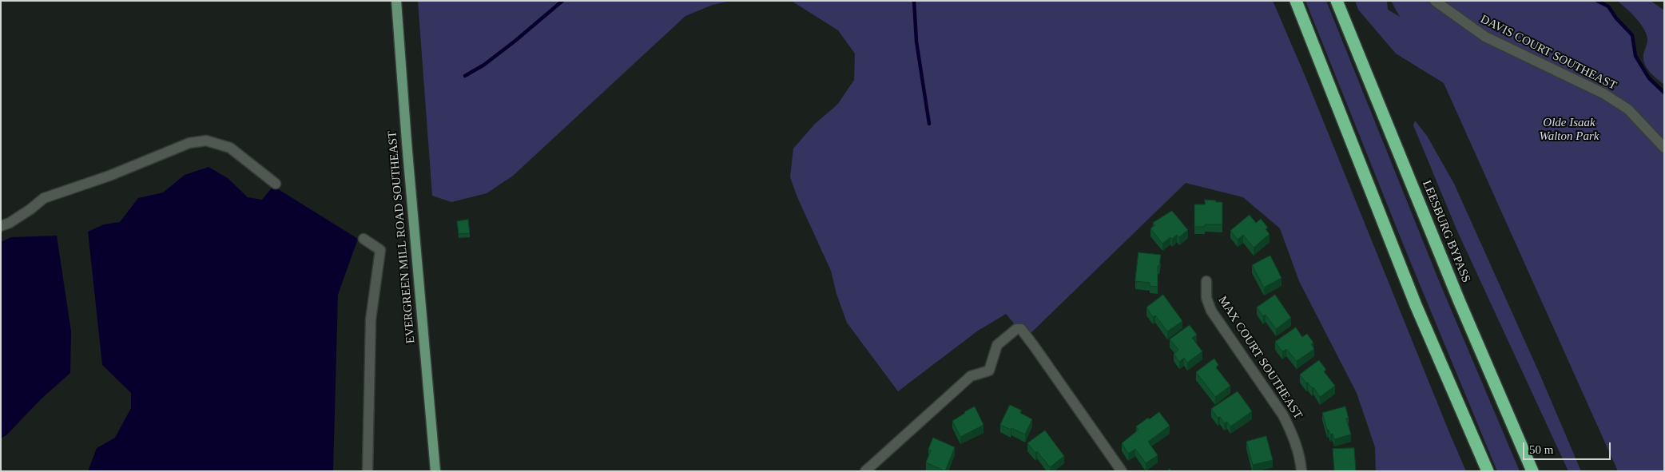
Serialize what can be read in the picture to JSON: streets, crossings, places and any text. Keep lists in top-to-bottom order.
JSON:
{
  "streets": {
    "highway": ["LEESBURG BYPASS"],
    "main road": ["EVERGREEN MILL ROAD SOUTHEAST"],
    "street": ["DAVIS COURT SOUTHEAST", "MAX COURT SOUTHEAST"]
  },
  "parks": ["Olde Isaak Walton Park"],
  "scale_bar": "50 m"
}
